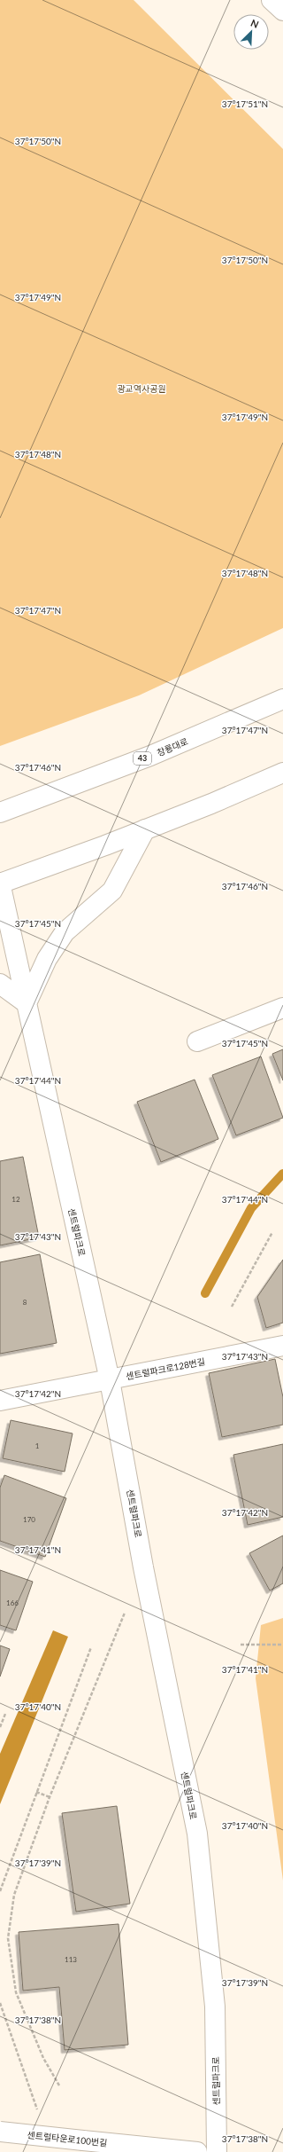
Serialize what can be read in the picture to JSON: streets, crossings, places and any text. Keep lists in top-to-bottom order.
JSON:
{
  "streets": {
    "main road": [
      "창룡대로",
      "43",
      "센트럴파크로",
      "센트럴파크로128번길",
      "센트럴타운로100번길"
    ]
  },
  "crossings": [
    ["센트럴파크로", "센트럴파크로128번길"]
  ],
  "parks": ["광교역사공원"],
  "house_numbers": [
    "12",
    "8",
    "1",
    "170",
    "166",
    "113"
  ],
  "north": "top right",
  "coordinates": [
    "37°17'51\"N",
    "37°17'50\"N",
    "37°17'49\"N",
    "37°17'48\"N",
    "37°17'47\"N",
    "37°17'46\"N",
    "37°17'45\"N",
    "37°17'44\"N",
    "37°17'43\"N",
    "37°17'42\"N",
    "37°17'41\"N",
    "37°17'40\"N",
    "37°17'39\"N",
    "37°17'38\"N"
  ]
}
